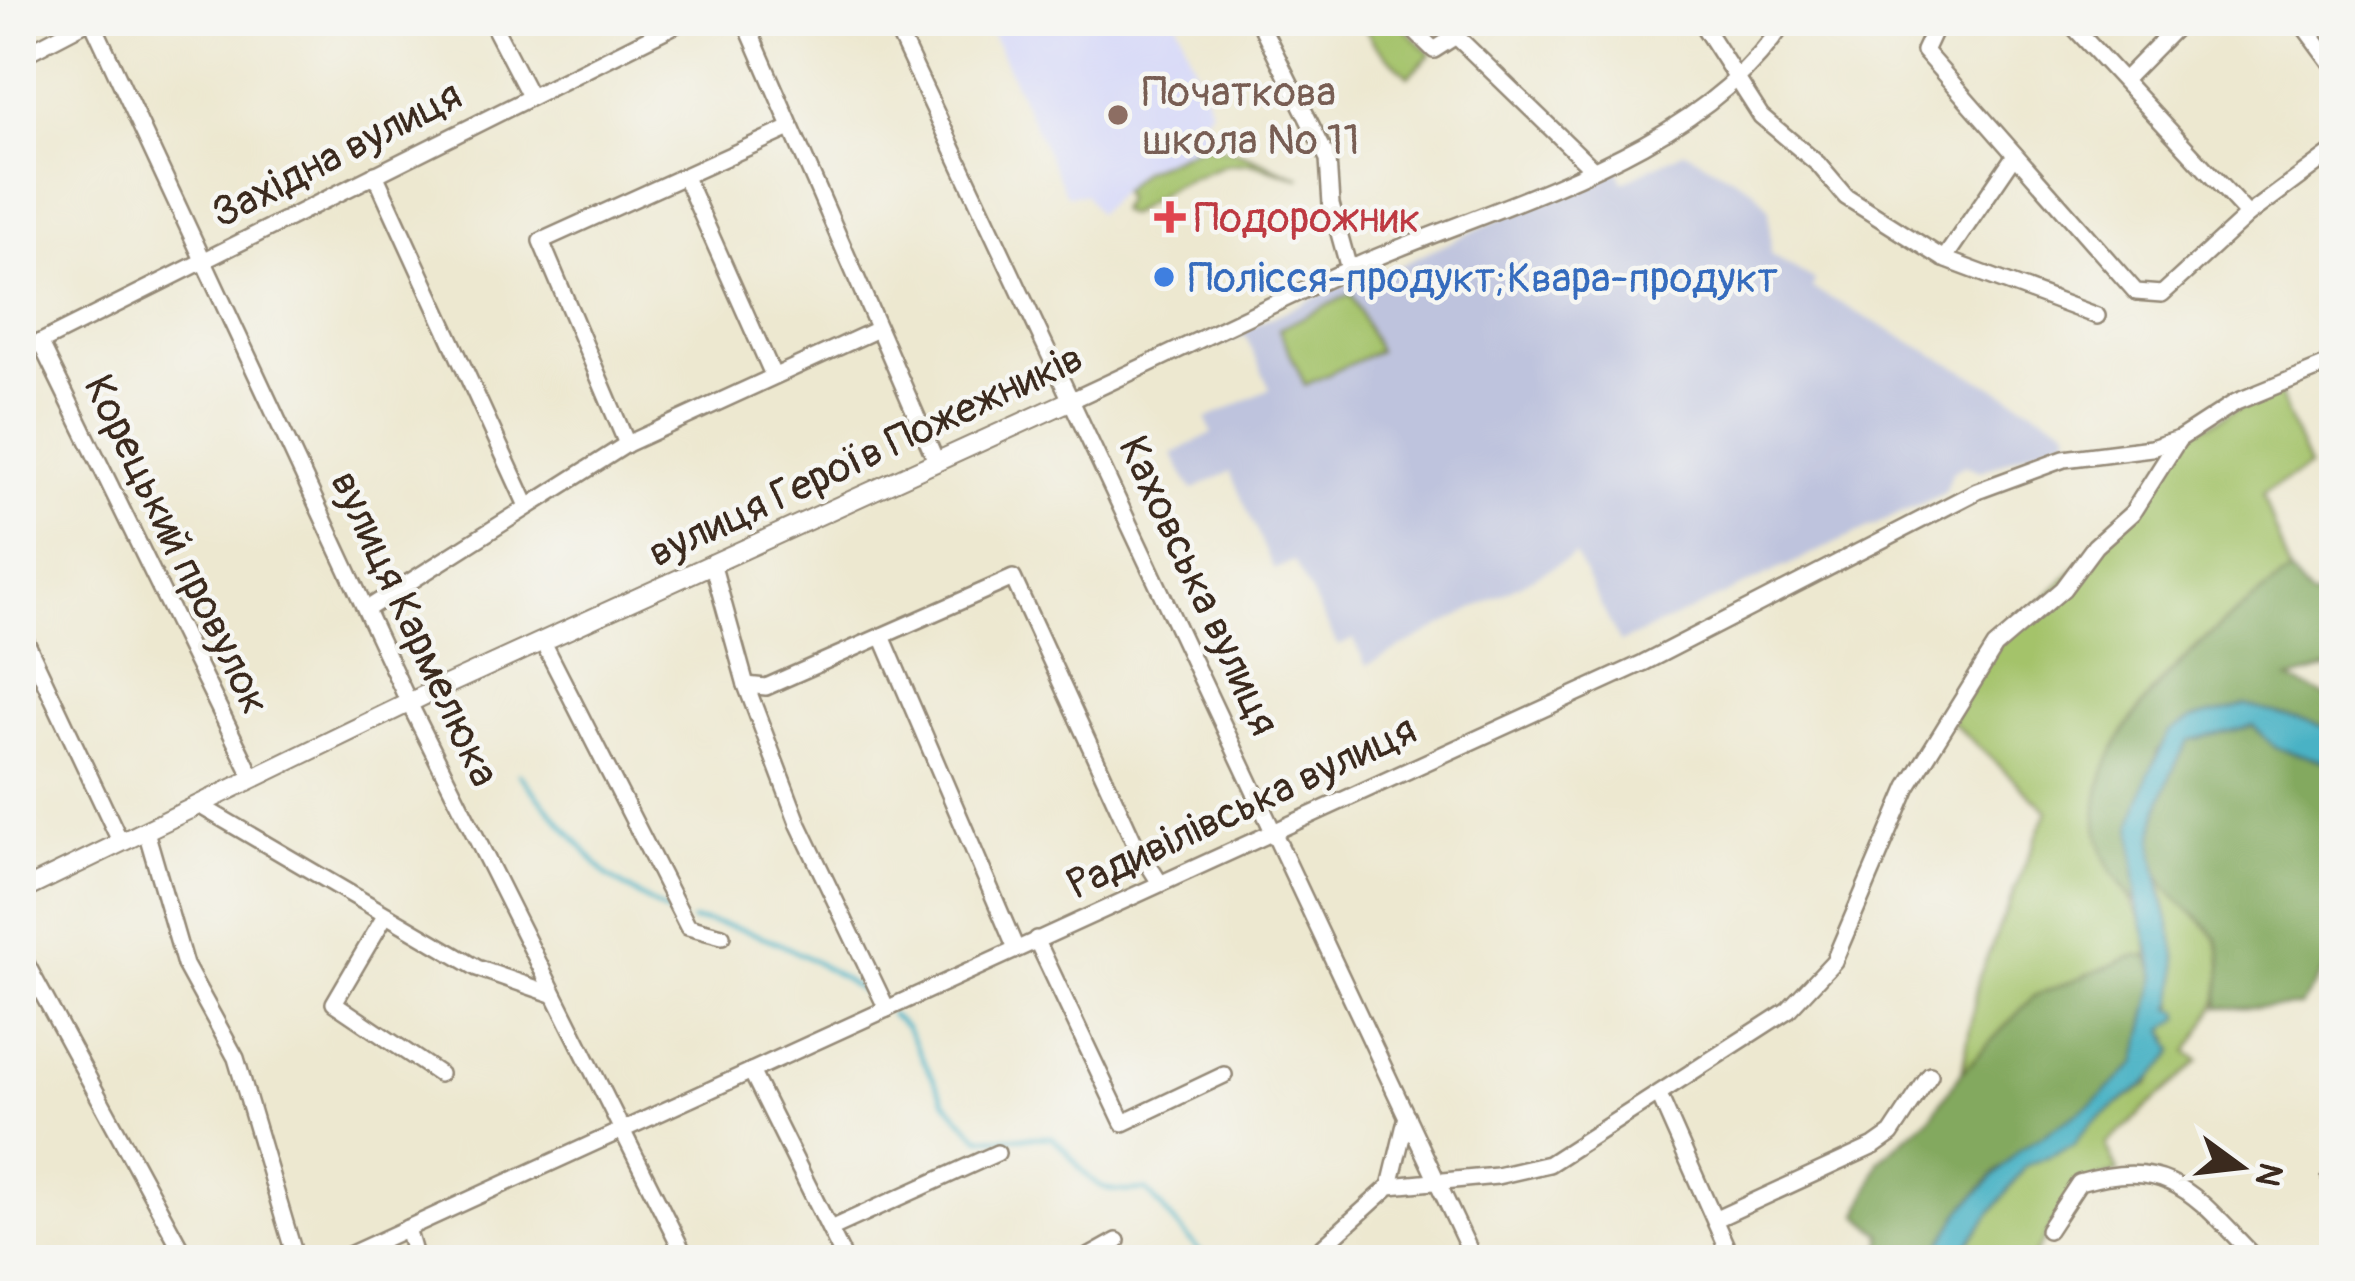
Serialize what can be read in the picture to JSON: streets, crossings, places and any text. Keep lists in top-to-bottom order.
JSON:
{
  "streets": {
    "street": [
      "Західна вулиця",
      "вулиця Героїв Пожежників",
      "Корецький провулок",
      "Каховська вулиця",
      "вулиця Кармелюка",
      "Радивілівська вулиця"
    ]
  },
  "crossings": [
    ["Західна вулиця", "Корецький провулок"],
    ["Західна вулиця", "вулиця Кармелюка"],
    ["вулиця Героїв Пожежників", "Корецький провулок"],
    ["вулиця Героїв Пожежників", "Каховська вулиця"],
    ["вулиця Героїв Пожежників", "вулиця Кармелюка"],
    ["Каховська вулиця", "Радивілівська вулиця"],
    ["вулиця Кармелюка", "Радивілівська вулиця"]
  ],
  "places": {
    "other": ["Початкова школа № 11", "Полісся-продукт;Квара-продукт"],
    "health": ["Подорожник"]
  },
  "north": "right"
}
